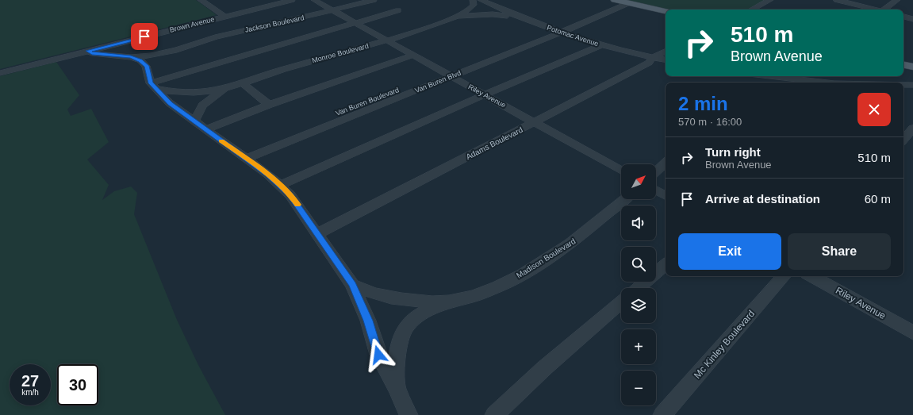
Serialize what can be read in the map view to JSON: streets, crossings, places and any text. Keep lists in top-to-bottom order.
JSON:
{
  "streets": {
    "street": [
      "Jackson Boulevard",
      "Brown Avenue",
      "Potomac Avenue",
      "Monroe Boulevard",
      "Van Buren Blvd",
      "Riley Avenue",
      "Adams Boulevard",
      "Madison Boulevard",
      "Mc Kinley Boulevard"
    ]
  },
  "crossings": [
    ["Jackson Boulevard", "Riley Avenue"],
    ["Potomac Avenue", "Monroe Boulevard"],
    ["Potomac Avenue", "Van Buren Blvd"],
    ["Potomac Avenue", "Adams Boulevard"],
    ["Monroe Boulevard", "Riley Avenue"],
    ["Van Buren Blvd", "Riley Avenue"],
    ["Riley Avenue", "Adams Boulevard"]
  ],
  "north": "top right",
  "page": {
    "turn": ["510 m", "Brown Avenue"],
    "heading": ["2 min", "570 m · 16:00"],
    "list": [
      {
        "name": "Turn right",
        "note": "Brown Avenue",
        "value": "510 m"
      },
      {
        "name": "Arrive at destination",
        "value": "60 m"
      }
    ],
    "map_buttons": ["+", "−"],
    "buttons": ["Exit", "Share"],
    "speed": "27 km/h",
    "limit": "30"
  }
}
